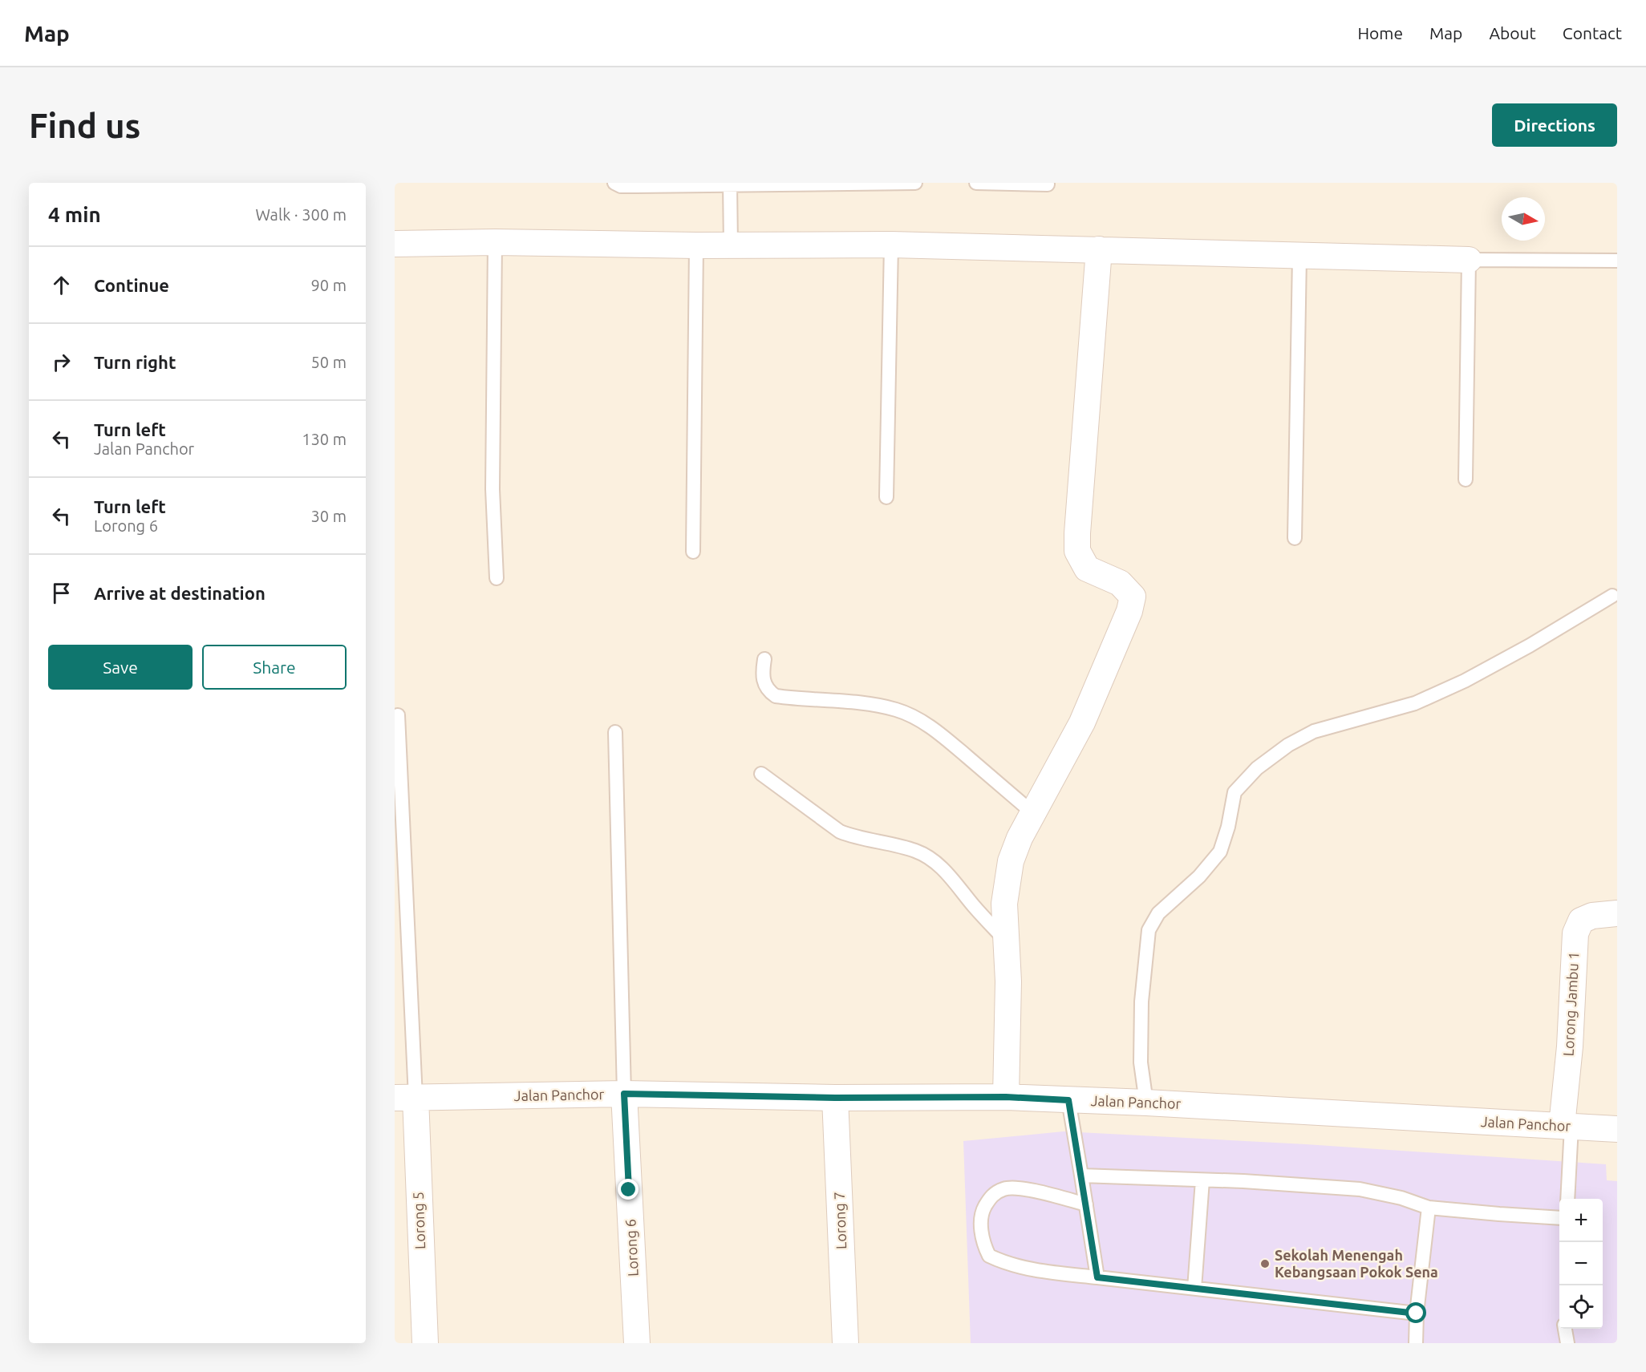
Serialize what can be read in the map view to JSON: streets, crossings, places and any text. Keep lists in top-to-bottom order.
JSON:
{
  "streets": {
    "street": [
      "Lorong Jambu 1",
      "Jalan Panchor",
      "Lorong 5",
      "Lorong 7",
      "Lorong 6"
    ]
  },
  "crossings": [
    ["Lorong Jambu 1", "Jalan Panchor"],
    ["Jalan Panchor", "Lorong 5"],
    ["Jalan Panchor", "Lorong 7"],
    ["Jalan Panchor", "Lorong 6"]
  ],
  "places": ["Sekolah Menengah Kebangsaan Pokok Sena"],
  "north": "right",
  "page": {
    "header": "Map",
    "nav": [
      "Home",
      "Map",
      "About",
      "Contact"
    ],
    "buttons": [
      "Directions",
      ["Save", "Share"]
    ],
    "title": "Find us",
    "heading": ["4 min", "Walk · 300 m"],
    "list": [
      ["Continue", "90 m"],
      ["Turn right", "50 m"],
      ["Turn left", "Jalan Panchor", "130 m"],
      ["Turn left", "Lorong 6", "30 m"],
      "Arrive at destination"
    ],
    "map_buttons": ["+", "−"]
  }
}
